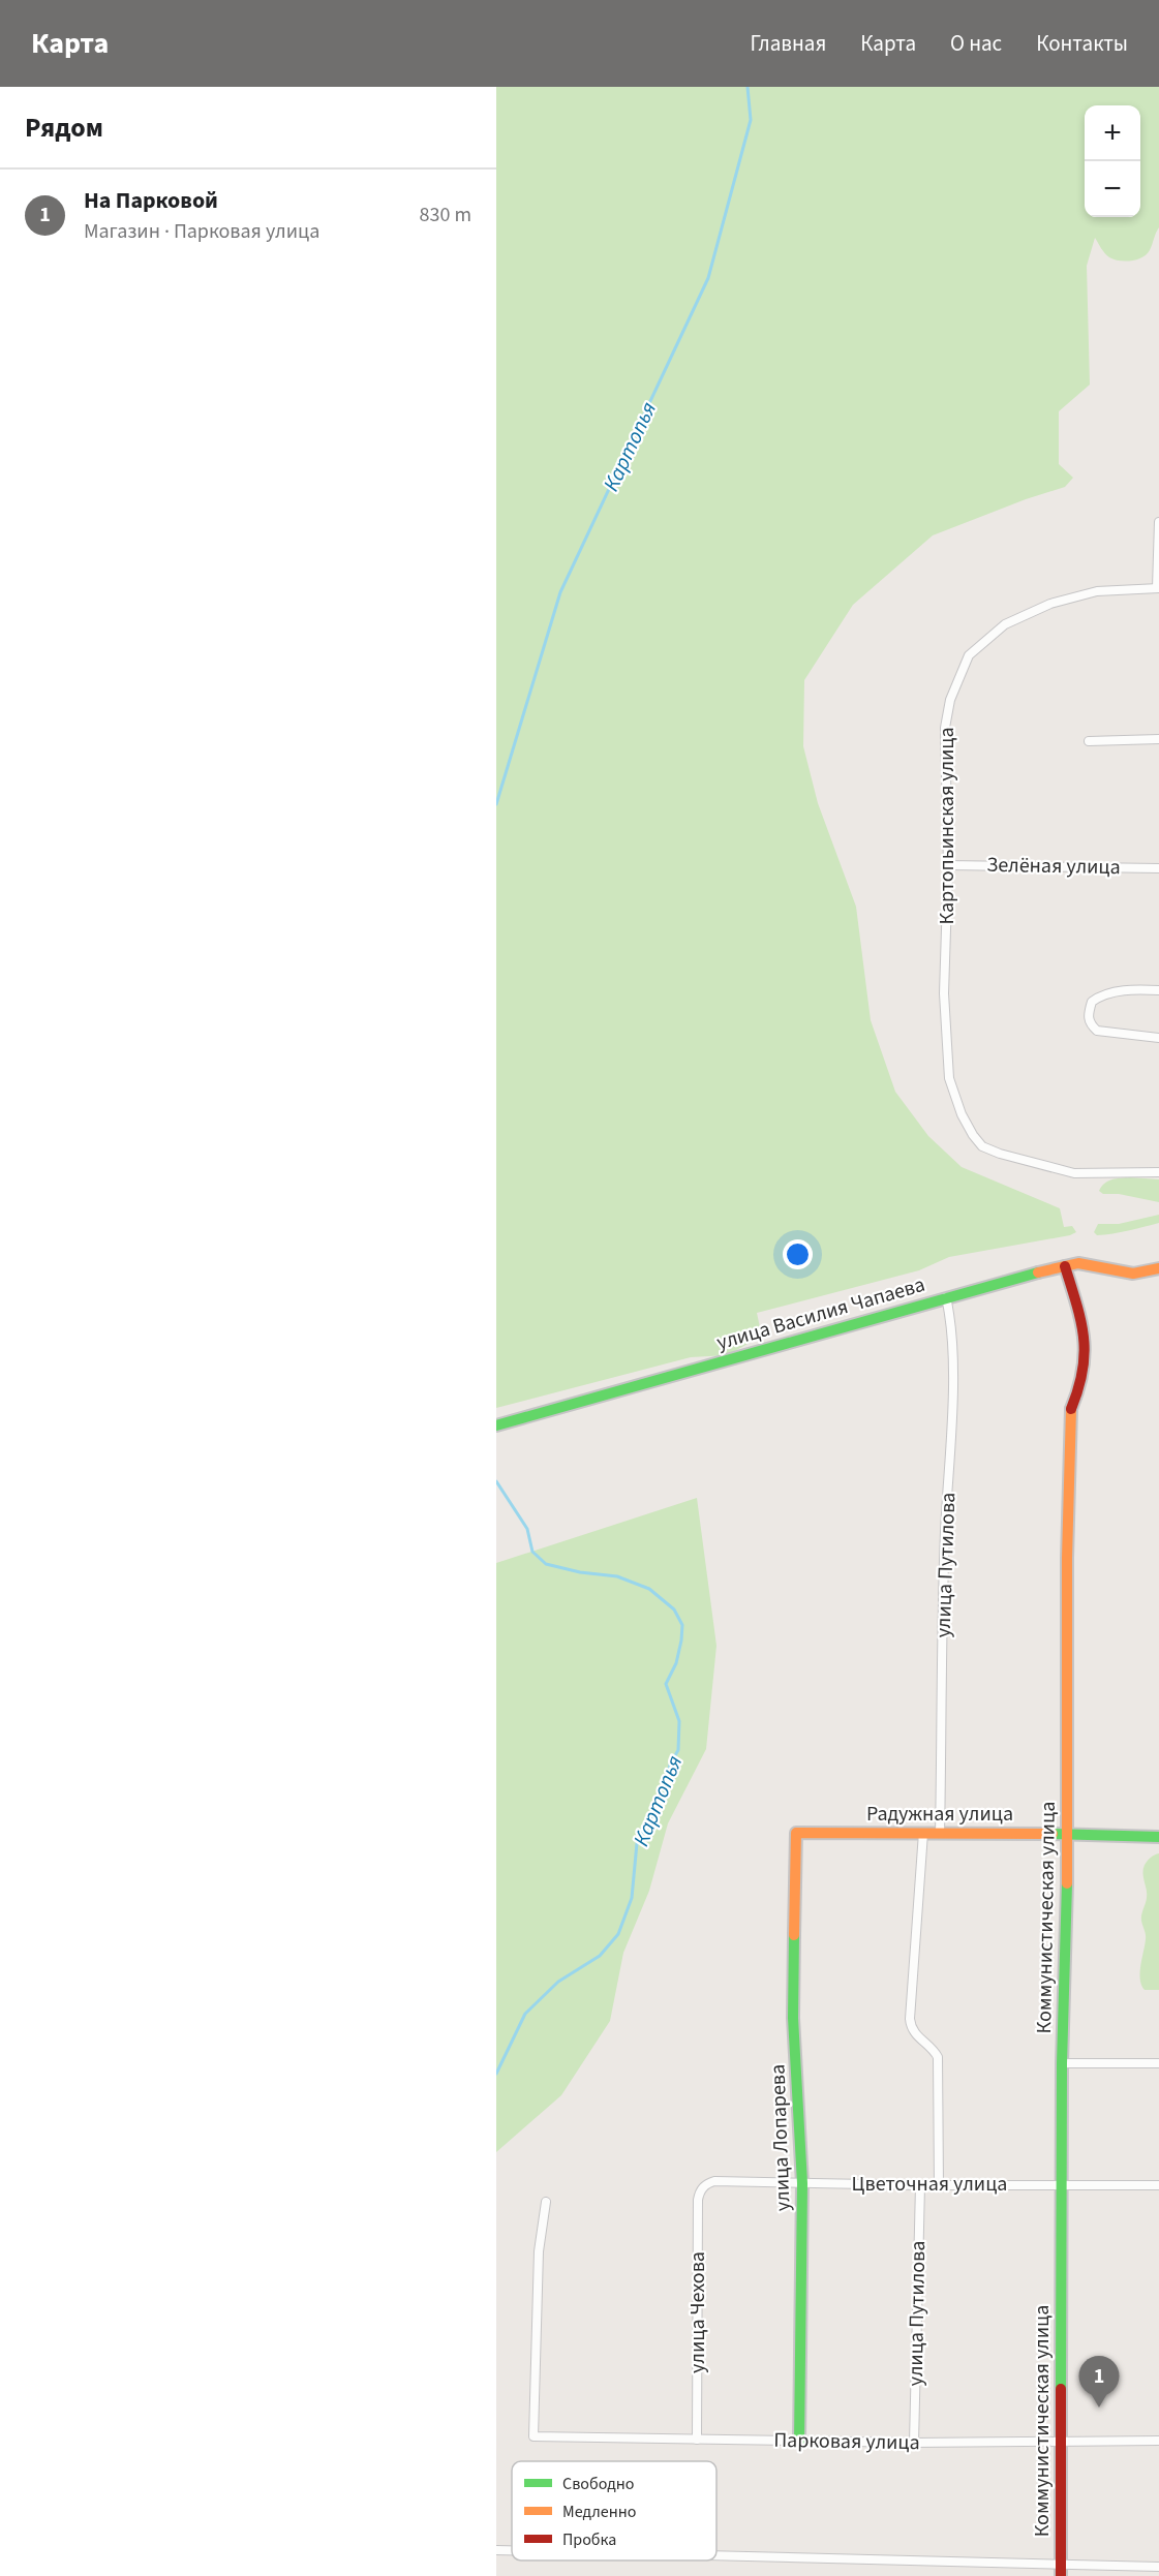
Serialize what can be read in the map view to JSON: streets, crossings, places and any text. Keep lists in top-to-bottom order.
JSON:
{
  "streets": {
    "street": [
      "Картопьинская улица",
      "Зелёная улица",
      "улица Василия Чапаева",
      "улица Путилова",
      "Радужная улица",
      "Коммунистическая улица",
      "улица Лопарева",
      "Цветочная улица",
      "улица Чехова",
      "Парковая улица"
    ]
  },
  "crossings": [
    ["Картопьинская улица", "Зелёная улица"],
    ["улица Василия Чапаева", "улица Путилова"],
    ["улица Василия Чапаева", "Коммунистическая улица"],
    ["улица Путилова", "Радужная улица"],
    ["улица Путилова", "Цветочная улица"],
    ["улица Путилова", "Парковая улица"],
    ["Радужная улица", "Коммунистическая улица"],
    ["Радужная улица", "улица Лопарева"],
    ["Коммунистическая улица", "Цветочная улица"],
    ["Коммунистическая улица", "Парковая улица"],
    ["улица Лопарева", "Цветочная улица"],
    ["улица Лопарева", "Парковая улица"],
    ["Цветочная улица", "улица Чехова"],
    ["улица Чехова", "Парковая улица"]
  ],
  "water": ["Картопья"],
  "legend": ["Свободно", "Медленно", "Пробка"],
  "page": {
    "header": "Карта",
    "nav": [
      "Главная",
      "Карта",
      "О нас",
      "Контакты"
    ],
    "heading": "Рядом",
    "map_buttons": ["+", "−"],
    "list": [
      {
        "mark": "1",
        "name": "На Парковой",
        "note": "Магазин · Парковая улица",
        "value": "830 m"
      }
    ],
    "pins": "1"
  }
}
